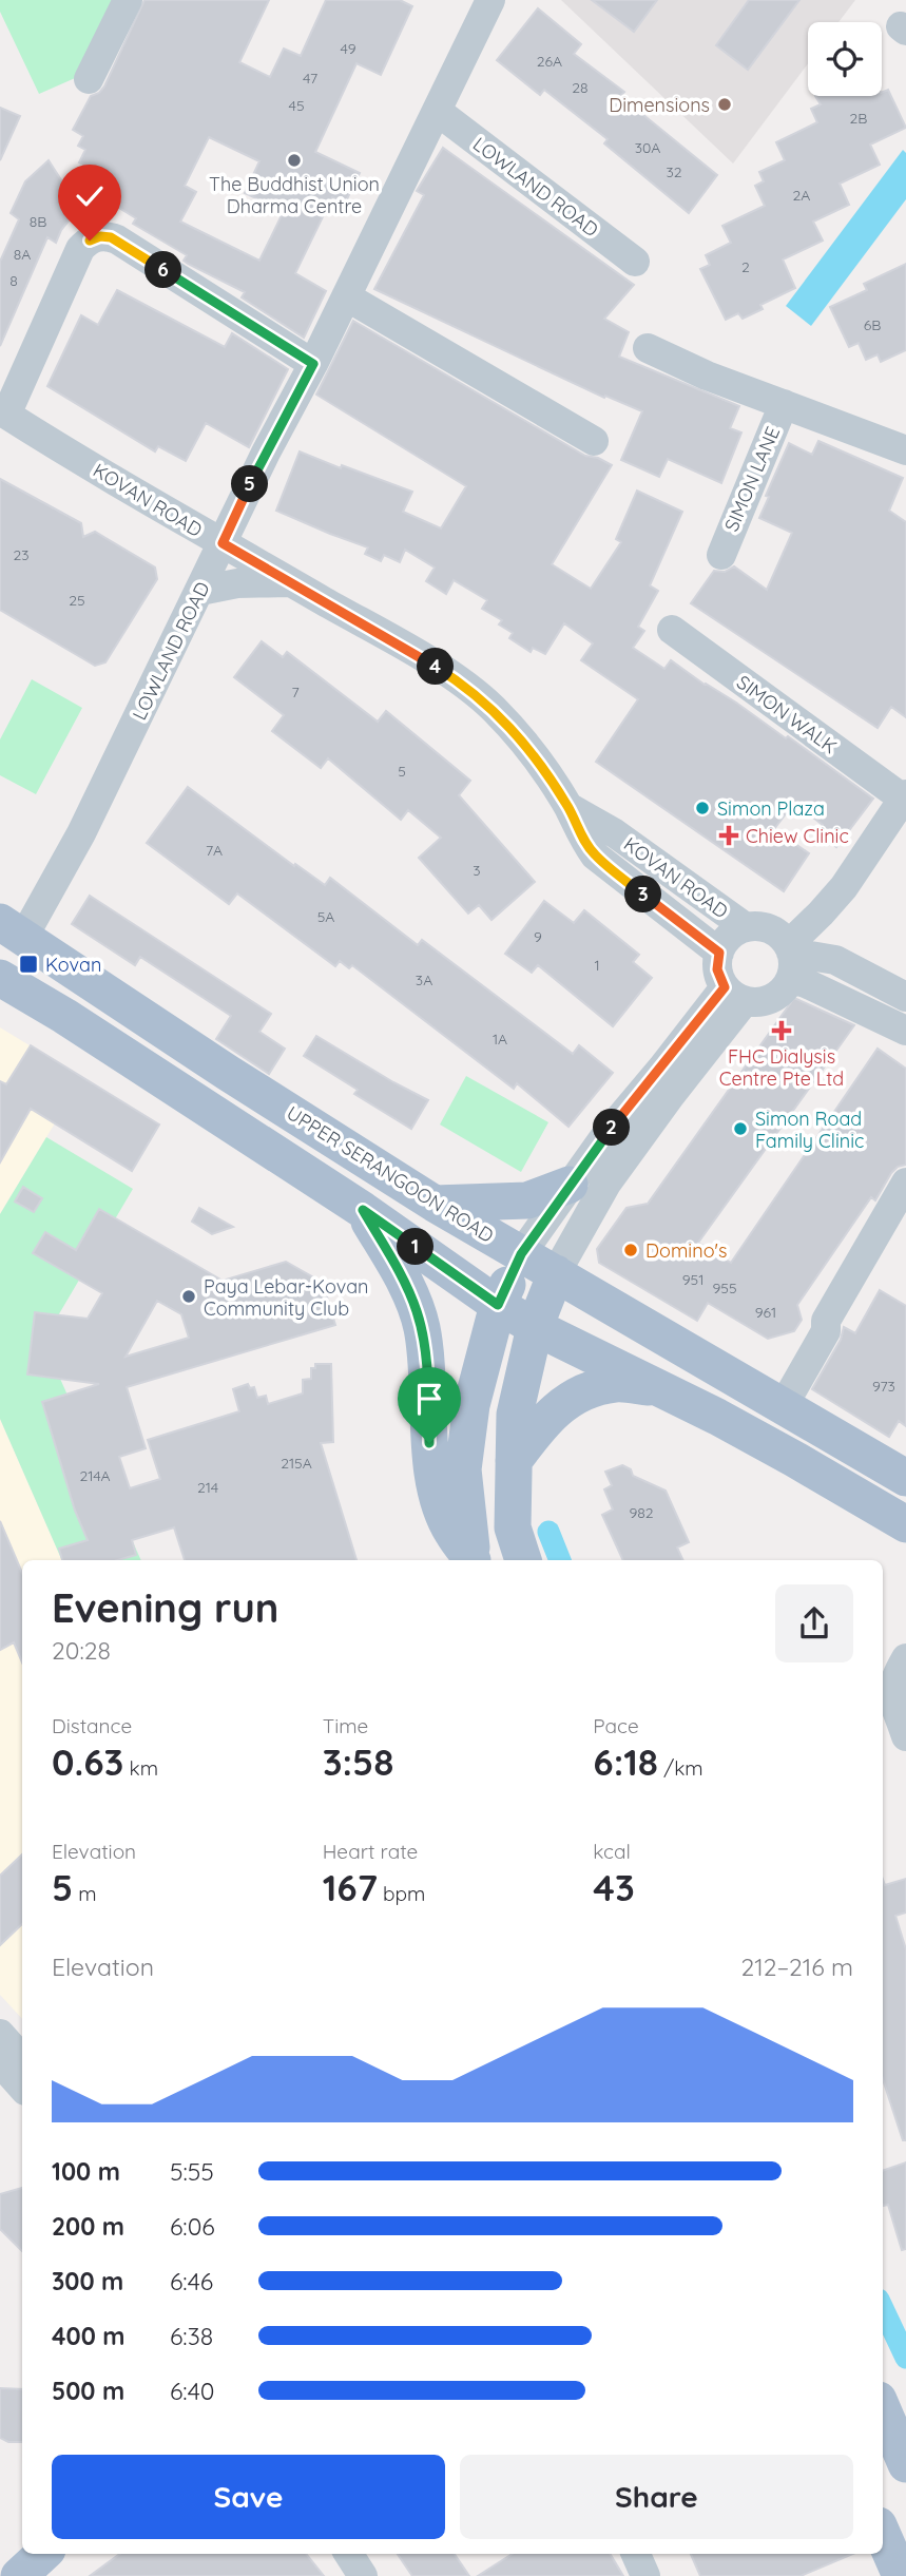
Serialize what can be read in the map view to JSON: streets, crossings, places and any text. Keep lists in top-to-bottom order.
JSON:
{
  "streets": {
    "main road": ["UPPER SERANGOON ROAD"],
    "street": [
      "LOWLAND ROAD",
      "SIMON LANE",
      "KOVAN ROAD",
      "SIMON WALK"
    ]
  },
  "crossings": [
    ["LOWLAND ROAD", "KOVAN ROAD"],
    ["LOWLAND ROAD", "UPPER SERANGOON ROAD"]
  ],
  "places": {
    "other": [
      "Dimensions",
      "The Buddhist Union Dharma Centre",
      "Simon Plaza",
      "Simon Road Family Clinic",
      "Domino's",
      "Paya Lebar-Kovan Community Club"
    ],
    "health": ["Chiew Clinic", "FHC Dialysis Centre Pte Ltd"],
    "transit": ["Kovan"]
  },
  "house_numbers": [
    "49",
    "26A",
    "47",
    "28",
    "45",
    "2B",
    "30A",
    "32",
    "2A",
    "8B",
    "8A",
    "2",
    "8",
    "6B",
    "23",
    "25",
    "7",
    "5",
    "7A",
    "3",
    "5A",
    "9",
    "1",
    "3A",
    "1A",
    "951",
    "955",
    "961",
    "973",
    "215A",
    "214A",
    "214",
    "982"
  ],
  "page": {
    "pins": [
      "6",
      "5",
      "4",
      "3",
      "2",
      "1"
    ],
    "heading": ["Evening run", "20:28"],
    "stats": [
      ["Distance", "0.63 km"],
      ["Time", "3:58"],
      ["Pace", "6:18 /km"],
      ["Elevation", "5 m"],
      ["Heart rate", "167 bpm"],
      ["kcal", "43"]
    ],
    "chart": ["Elevation", "212–216 m"],
    "list": [
      {
        "name": "100 m",
        "note": "5:55"
      },
      {
        "name": "200 m",
        "note": "6:06"
      },
      {
        "name": "300 m",
        "note": "6:46"
      },
      {
        "name": "400 m",
        "note": "6:38"
      },
      {
        "name": "500 m",
        "note": "6:40"
      }
    ],
    "buttons": ["Save", "Share"]
  }
}
